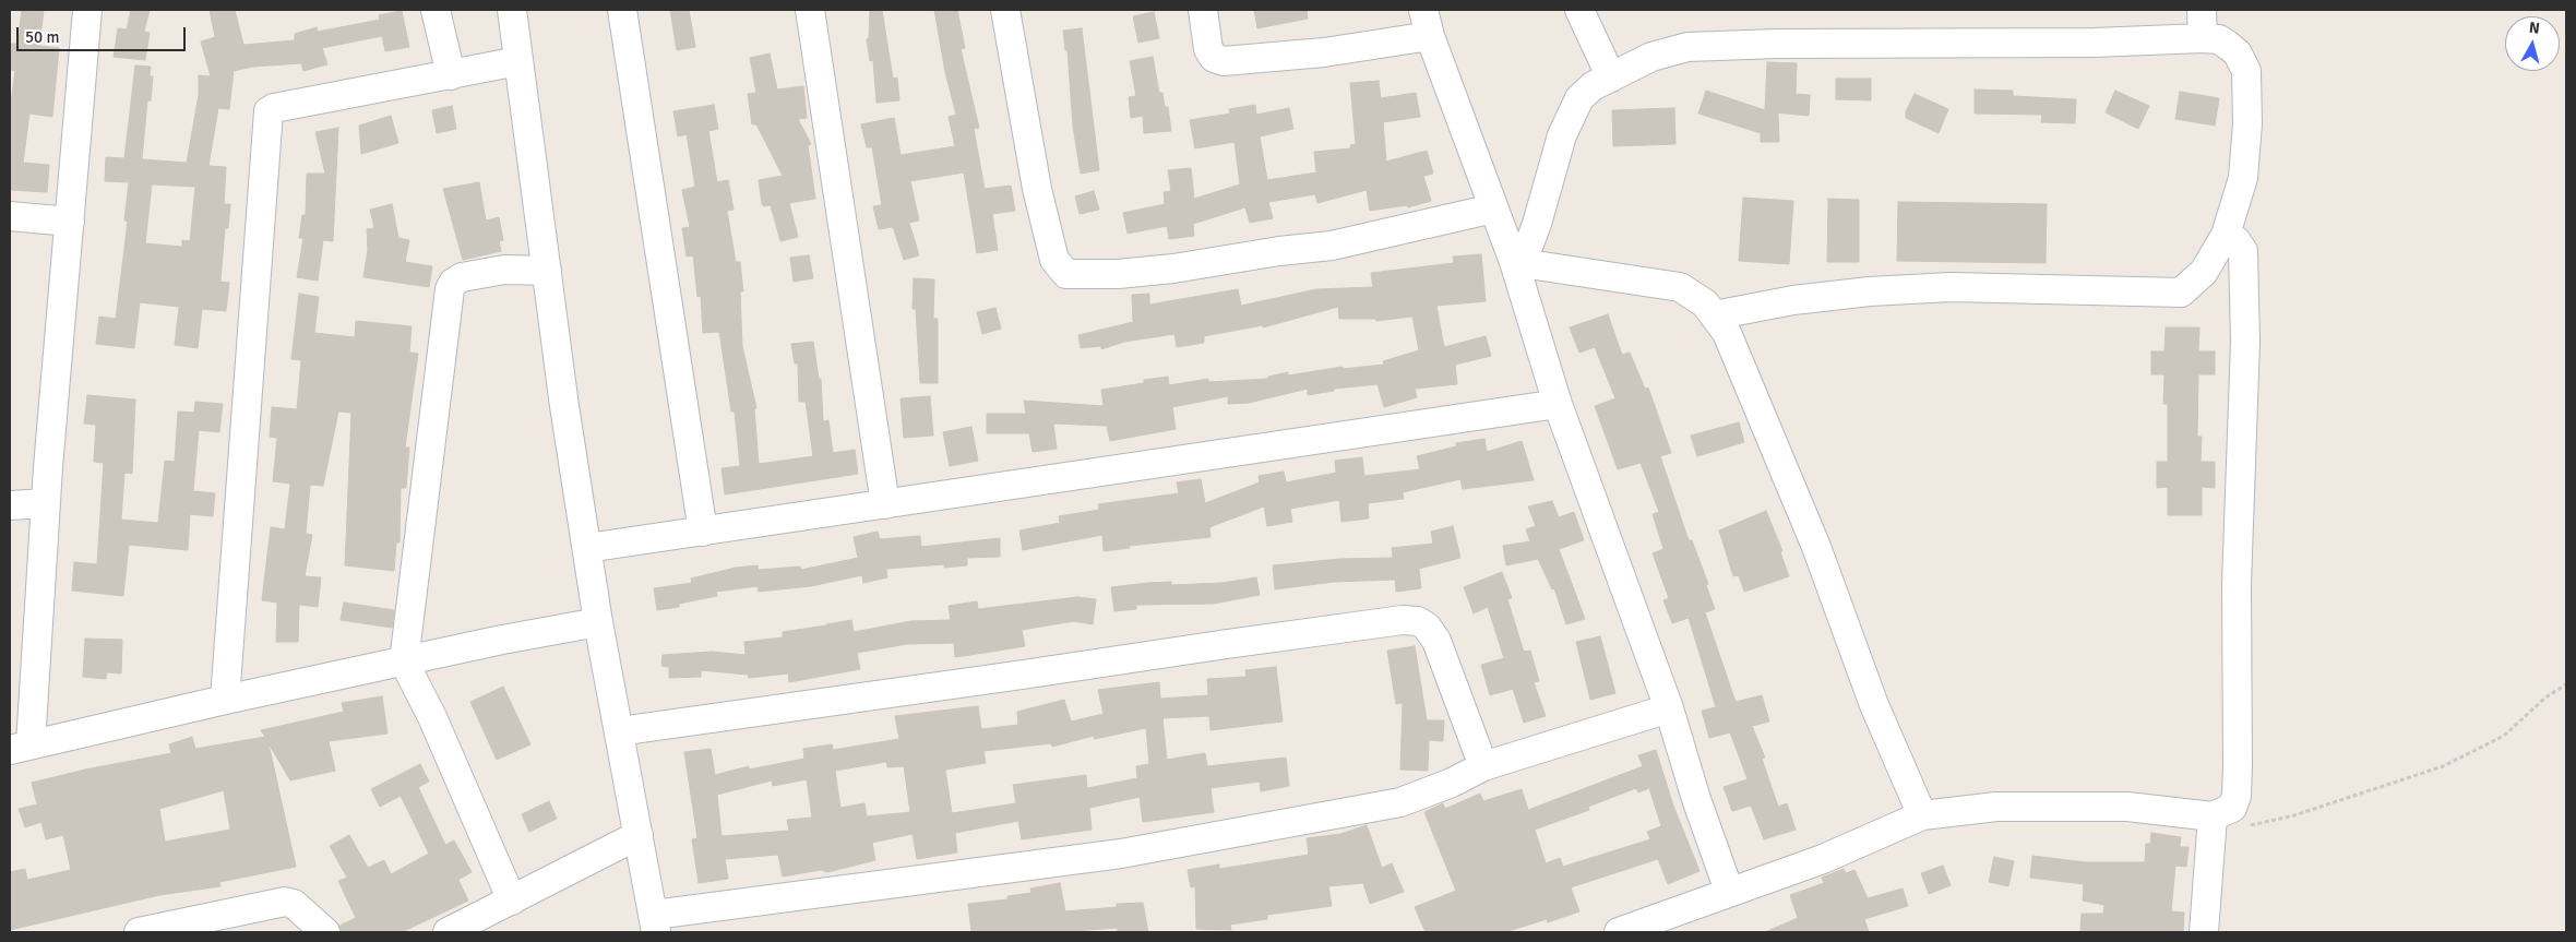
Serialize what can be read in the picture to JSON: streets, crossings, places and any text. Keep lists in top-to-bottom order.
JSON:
{
  "scale_bar": "50 m",
  "north": "top"
}
